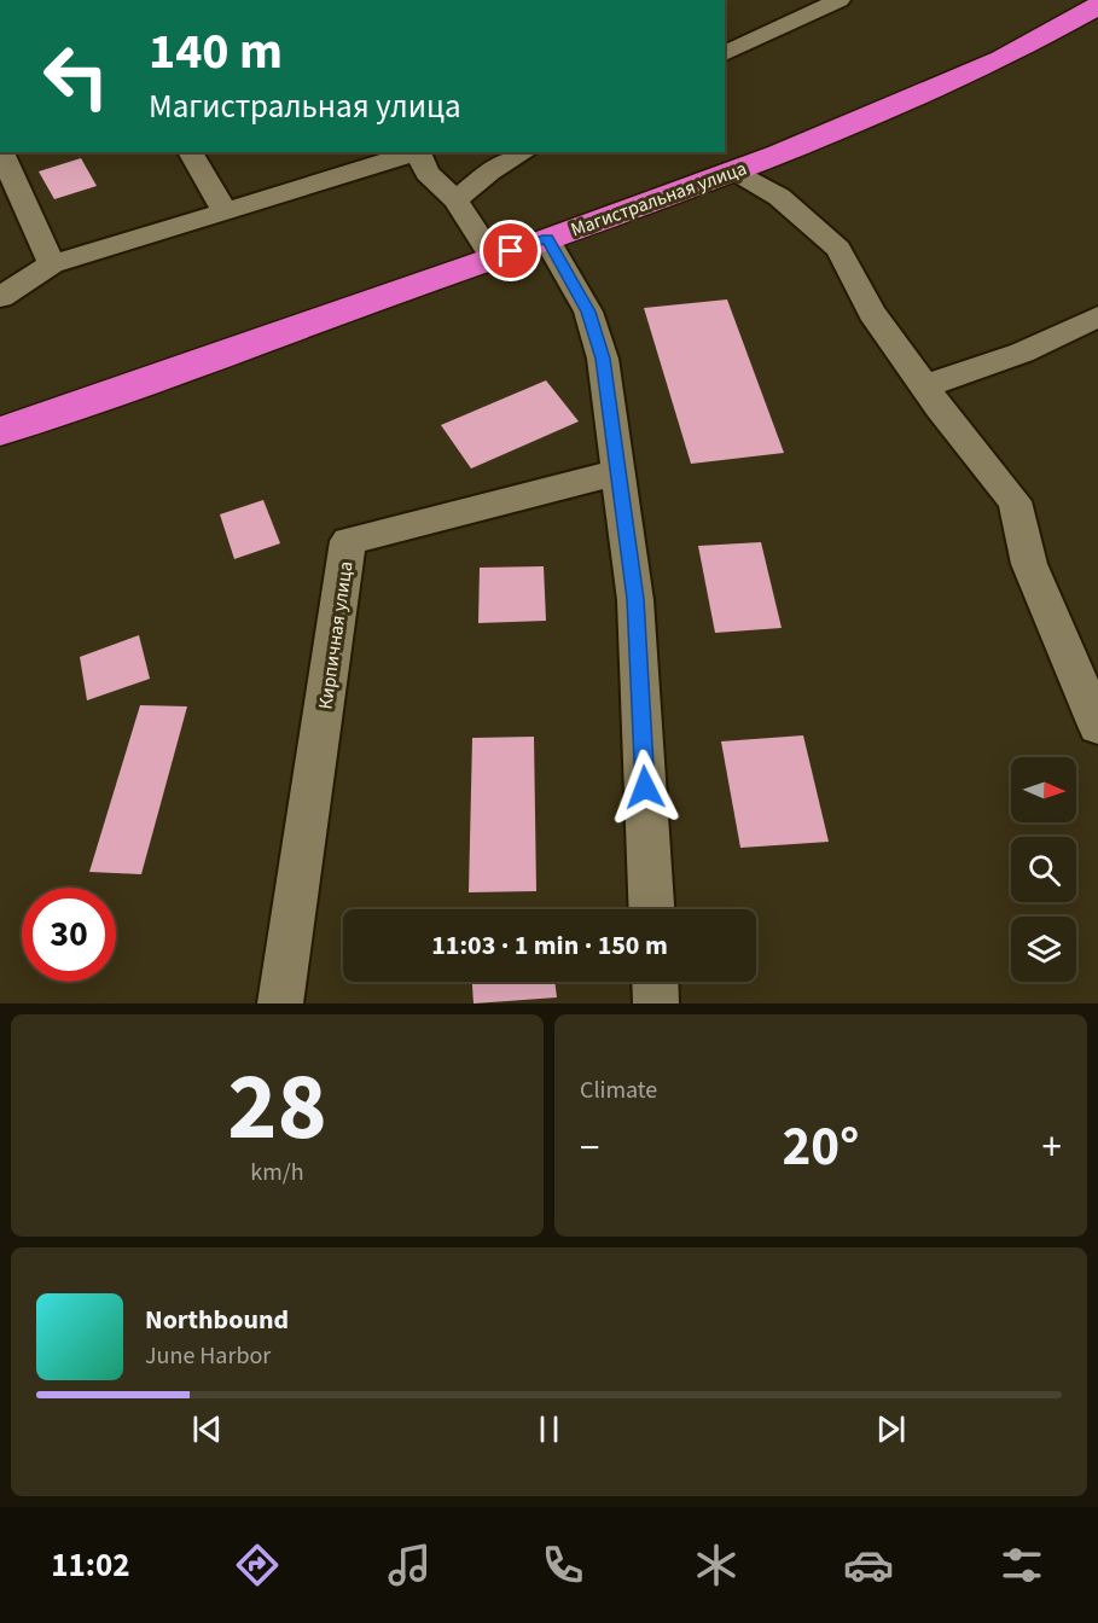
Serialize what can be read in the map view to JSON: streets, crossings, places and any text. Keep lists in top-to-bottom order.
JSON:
{
  "streets": {
    "highway": ["Магистральная улица"],
    "street": ["Кирпичная улица"]
  },
  "north": "right",
  "page": {
    "turn": ["140 m", "Магистральная улица"],
    "limit": "30",
    "trip": "11:03 · 1 min · 150 m",
    "tile": [
      ["28", "km/h"],
      "Climate"
    ],
    "heat": ["−", "20°", "+"],
    "song": ["Northbound", "June Harbor"],
    "tabs": "11:02"
  }
}
